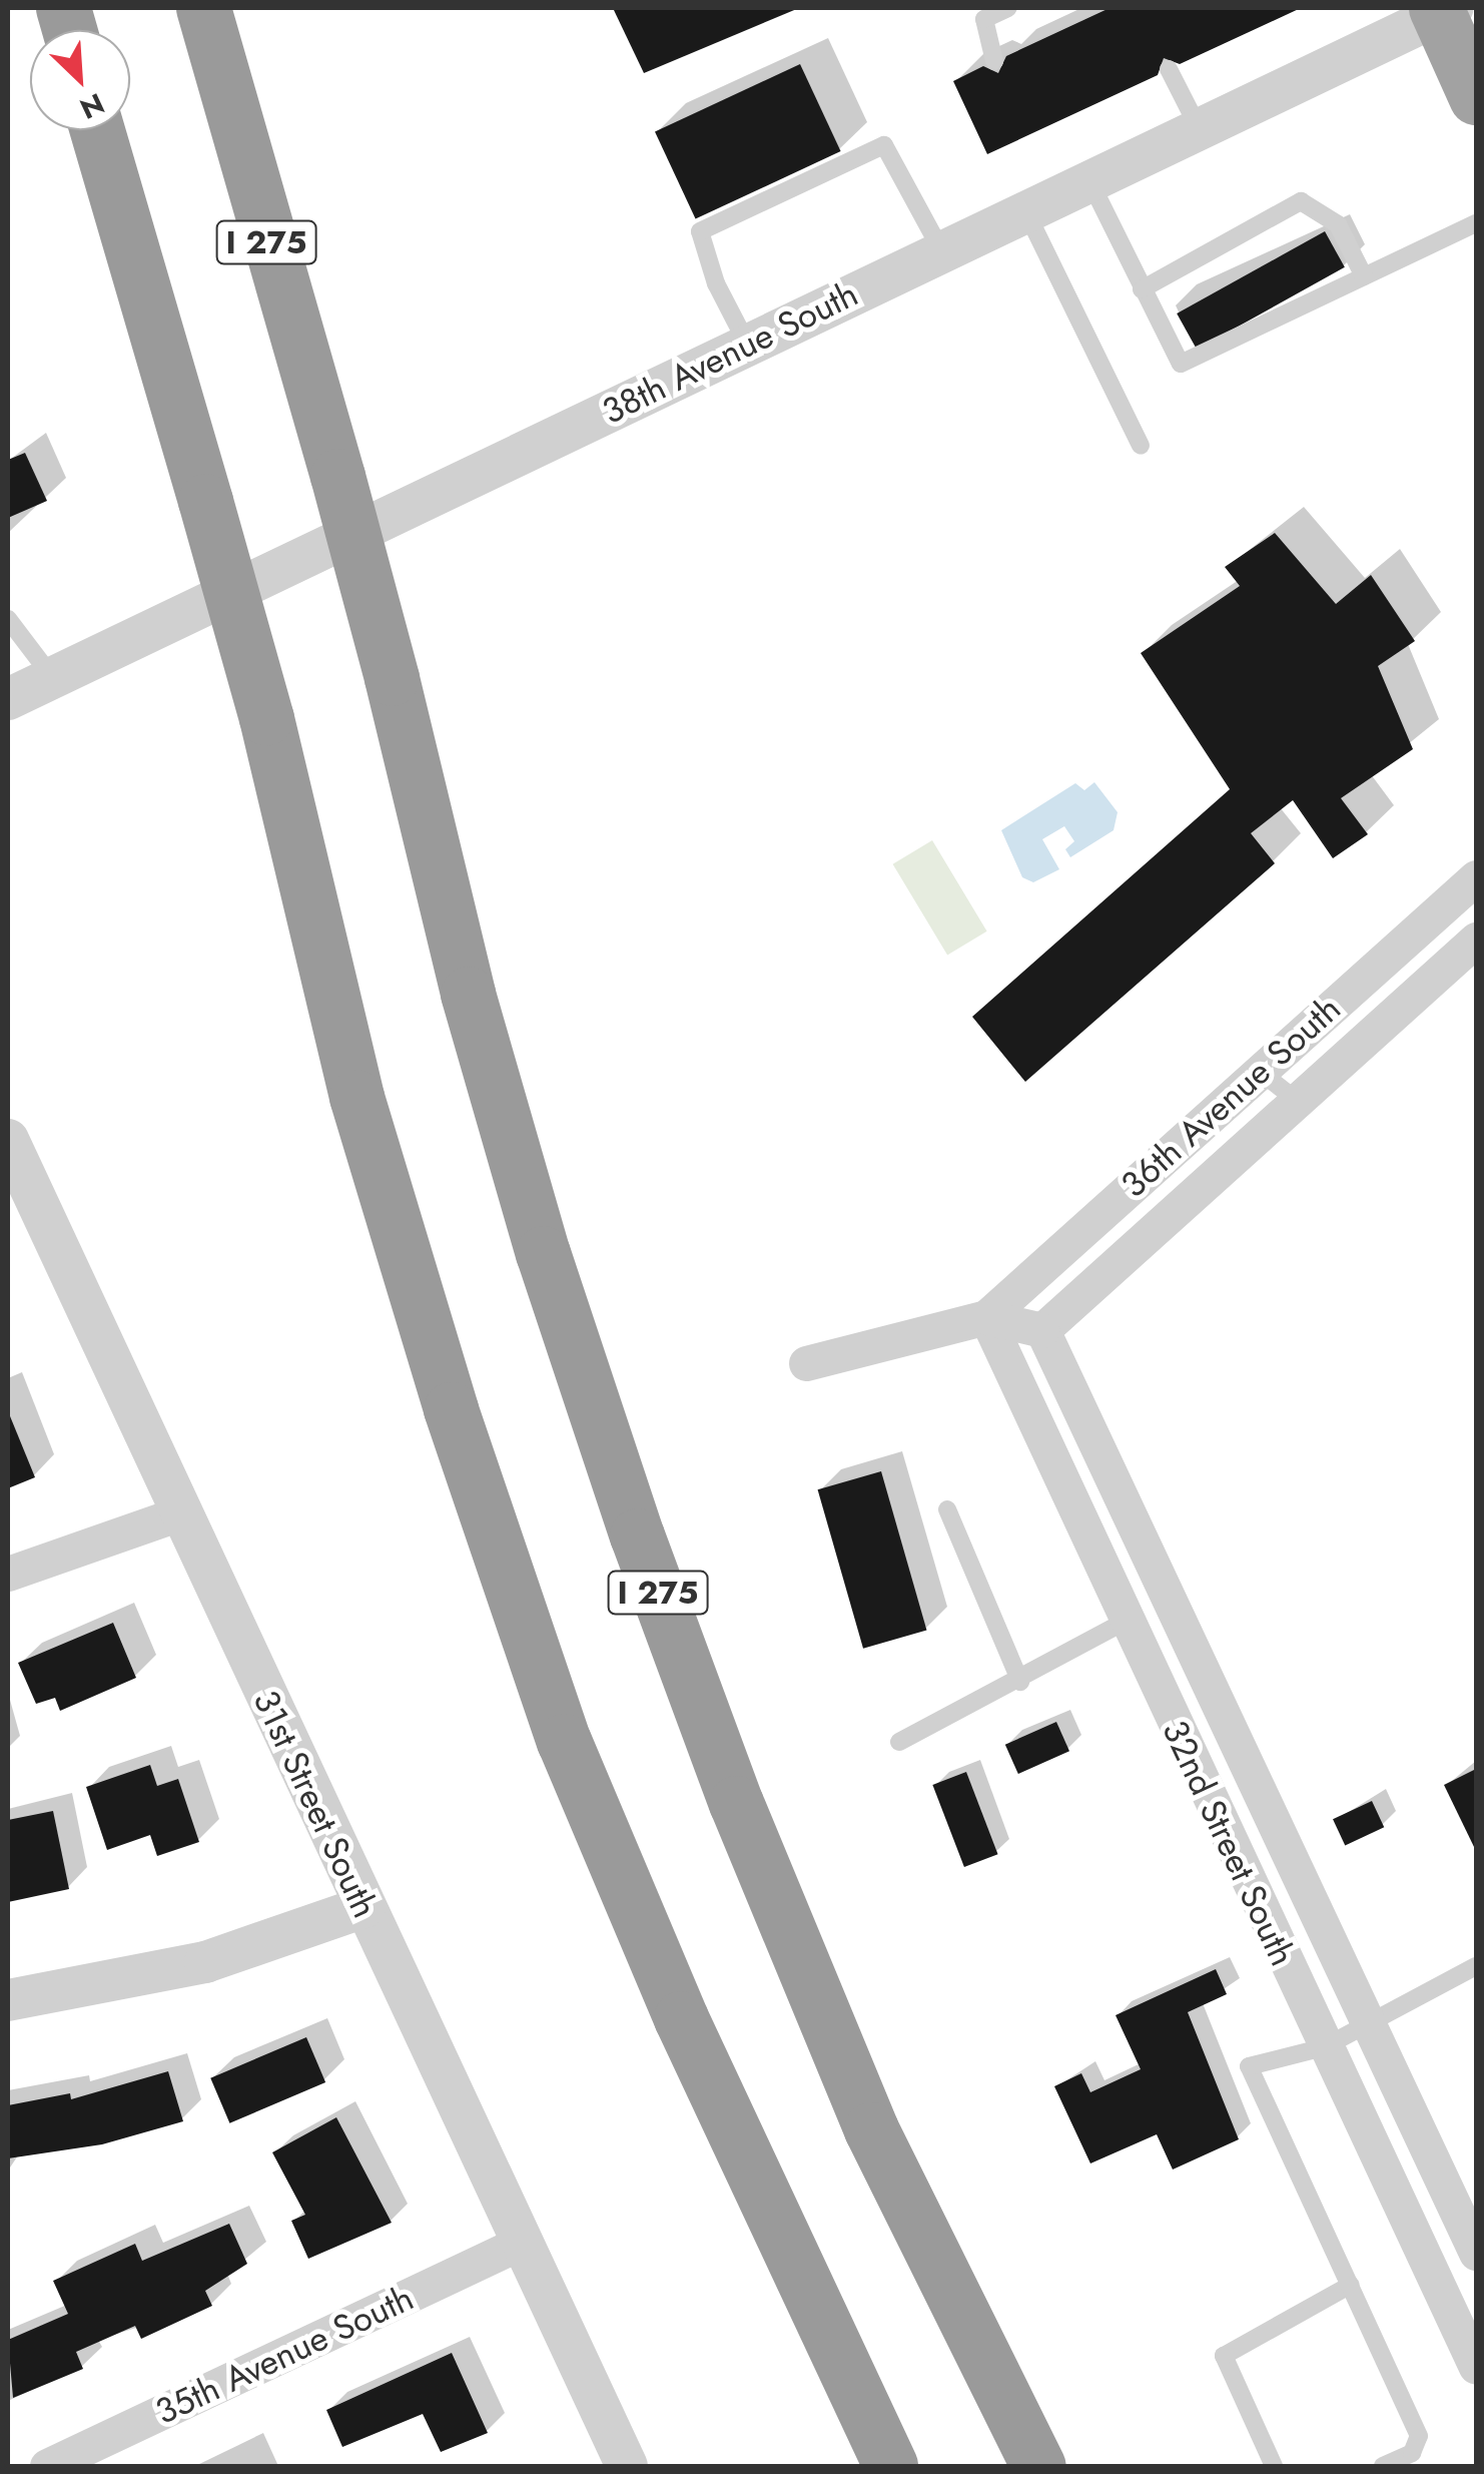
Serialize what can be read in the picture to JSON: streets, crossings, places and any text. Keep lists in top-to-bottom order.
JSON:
{
  "streets": {
    "highway": ["I 275"],
    "street": [
      "38th Avenue South",
      "36th Avenue South",
      "31st Street South",
      "32nd Street South",
      "35th Avenue South"
    ]
  },
  "crossings": [
    ["36th Avenue South", "32nd Street South"],
    ["31st Street South", "35th Avenue South"]
  ],
  "north": "bottom right"
}
